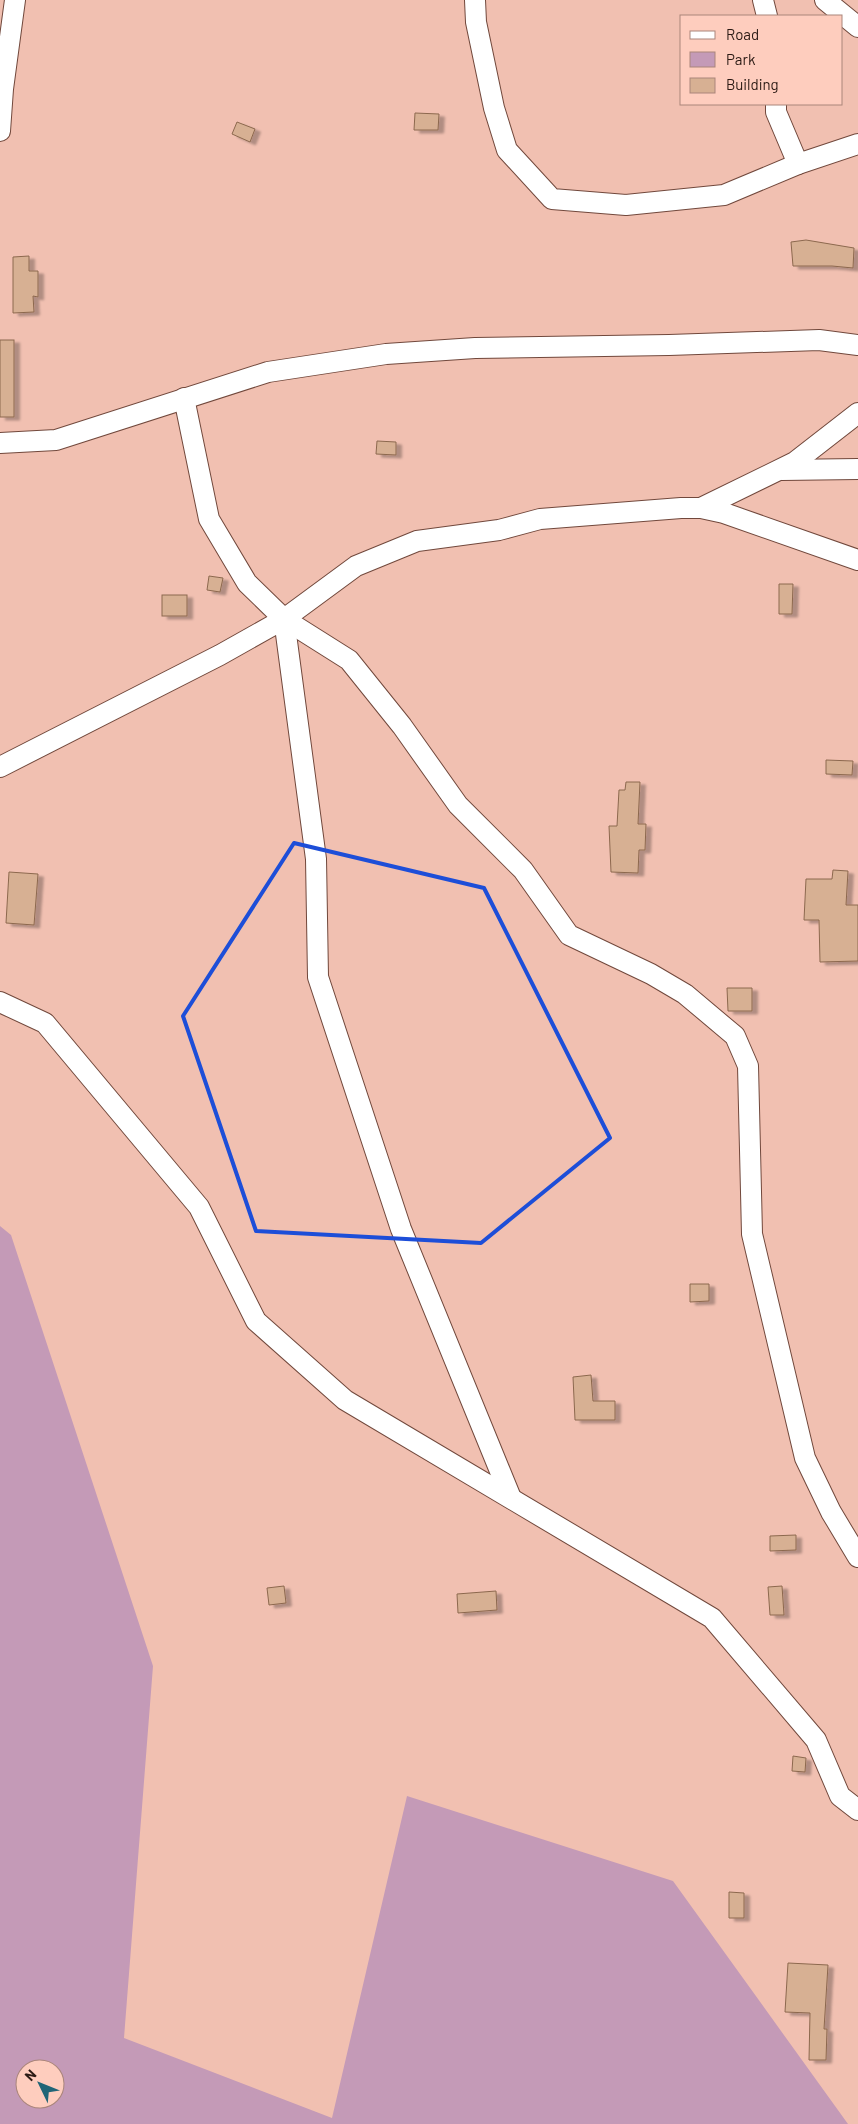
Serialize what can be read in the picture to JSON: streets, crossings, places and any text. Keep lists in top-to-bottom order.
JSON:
{
  "legend": ["Road", "Park", "Building"],
  "north": "top left"
}
